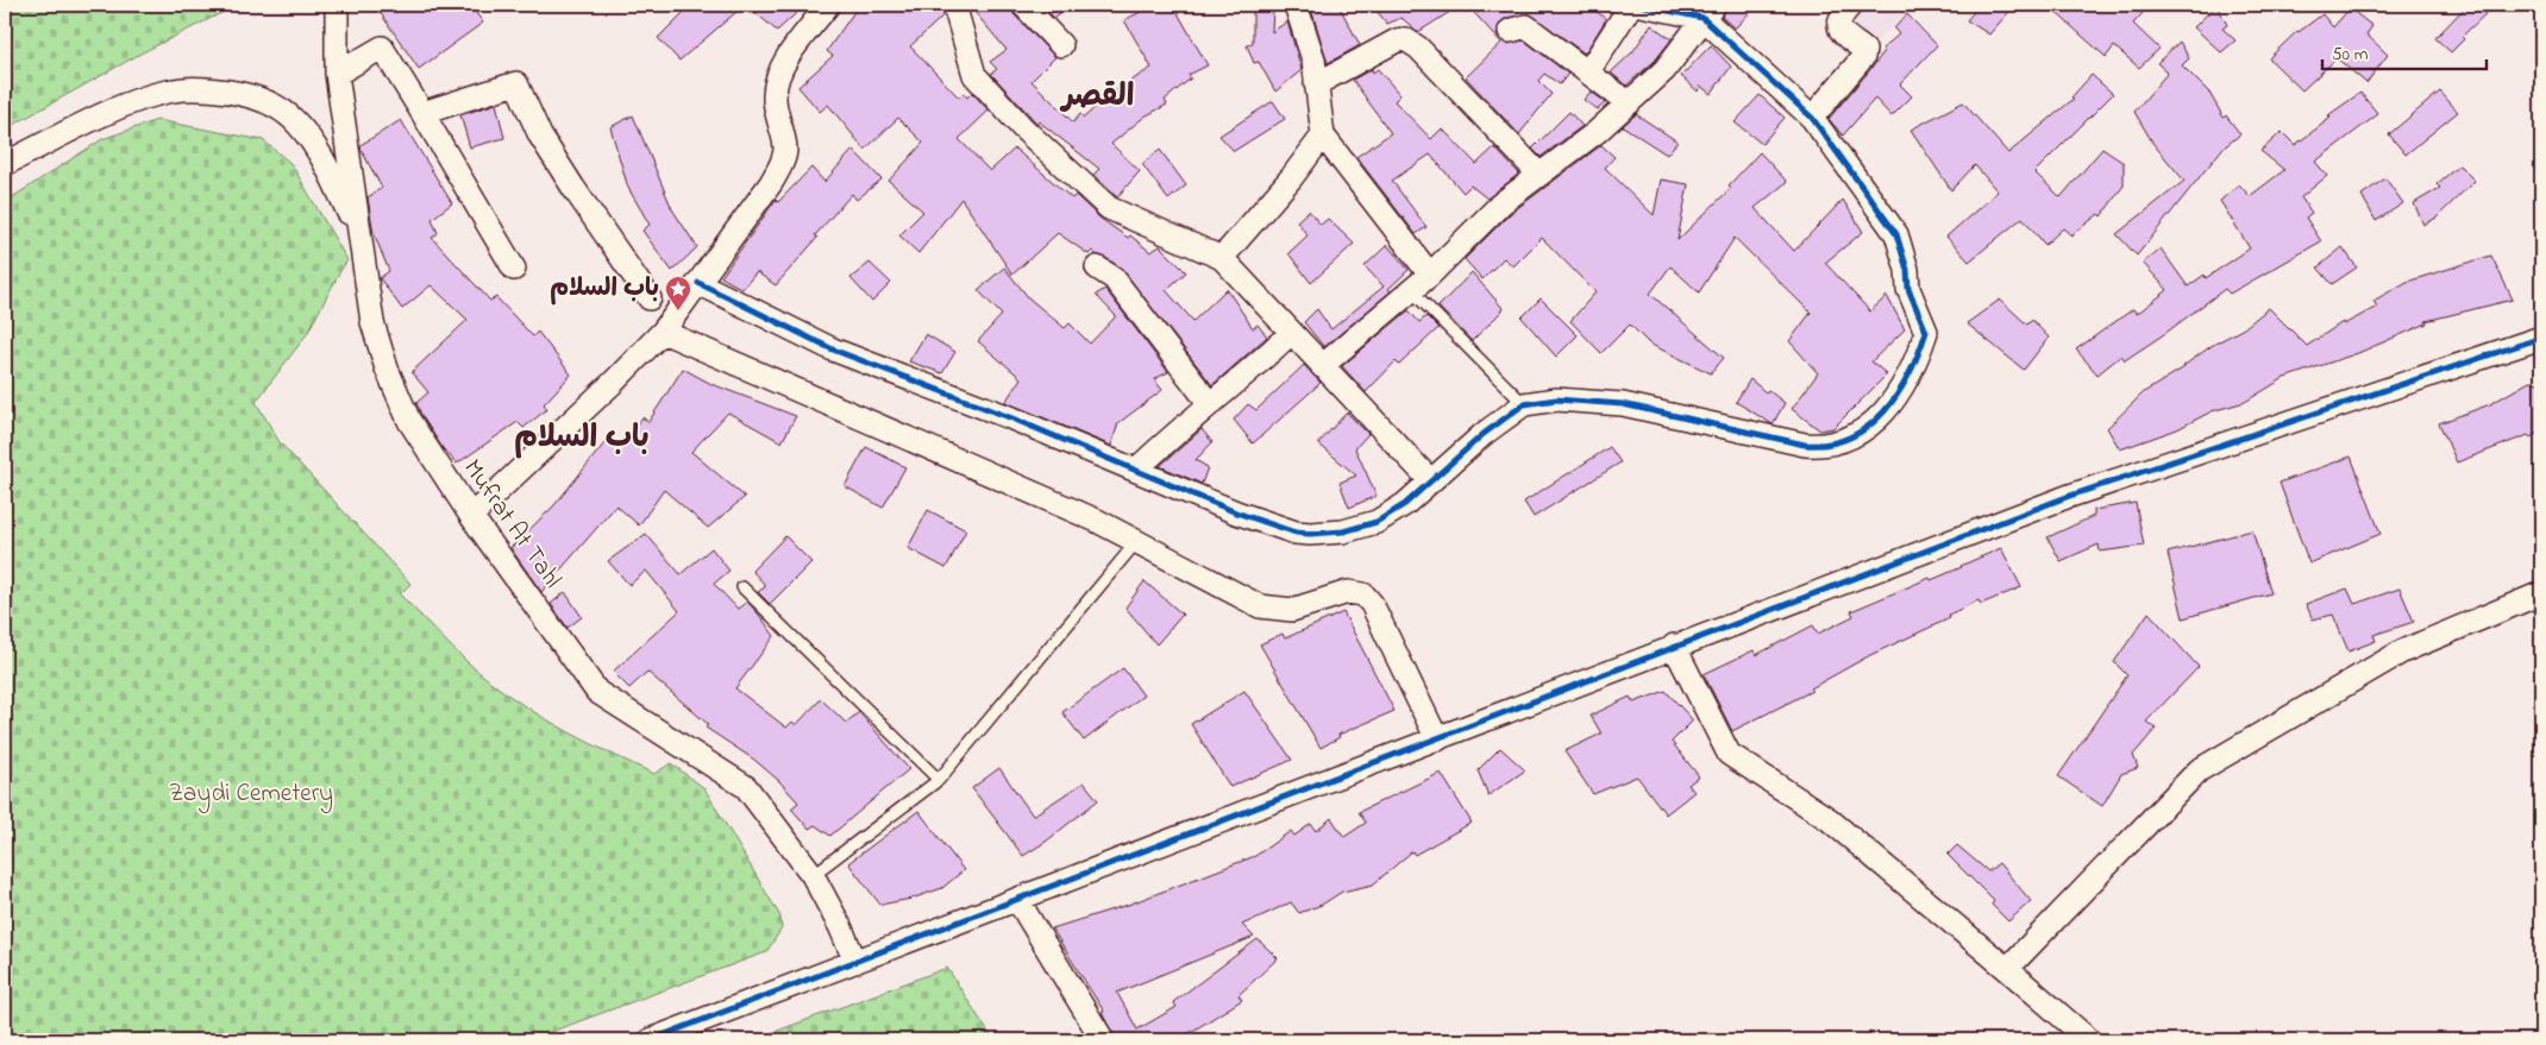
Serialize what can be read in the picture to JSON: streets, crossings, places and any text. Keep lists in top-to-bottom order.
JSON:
{
  "streets": {
    "street": ["Mufrat At Tahl"]
  },
  "districts": ["القصر", "باب السلام"],
  "parks": ["Zaydi Cemetery"],
  "places": {
    "place": ["باب السلام"]
  },
  "scale_bar": "50 m"
}
